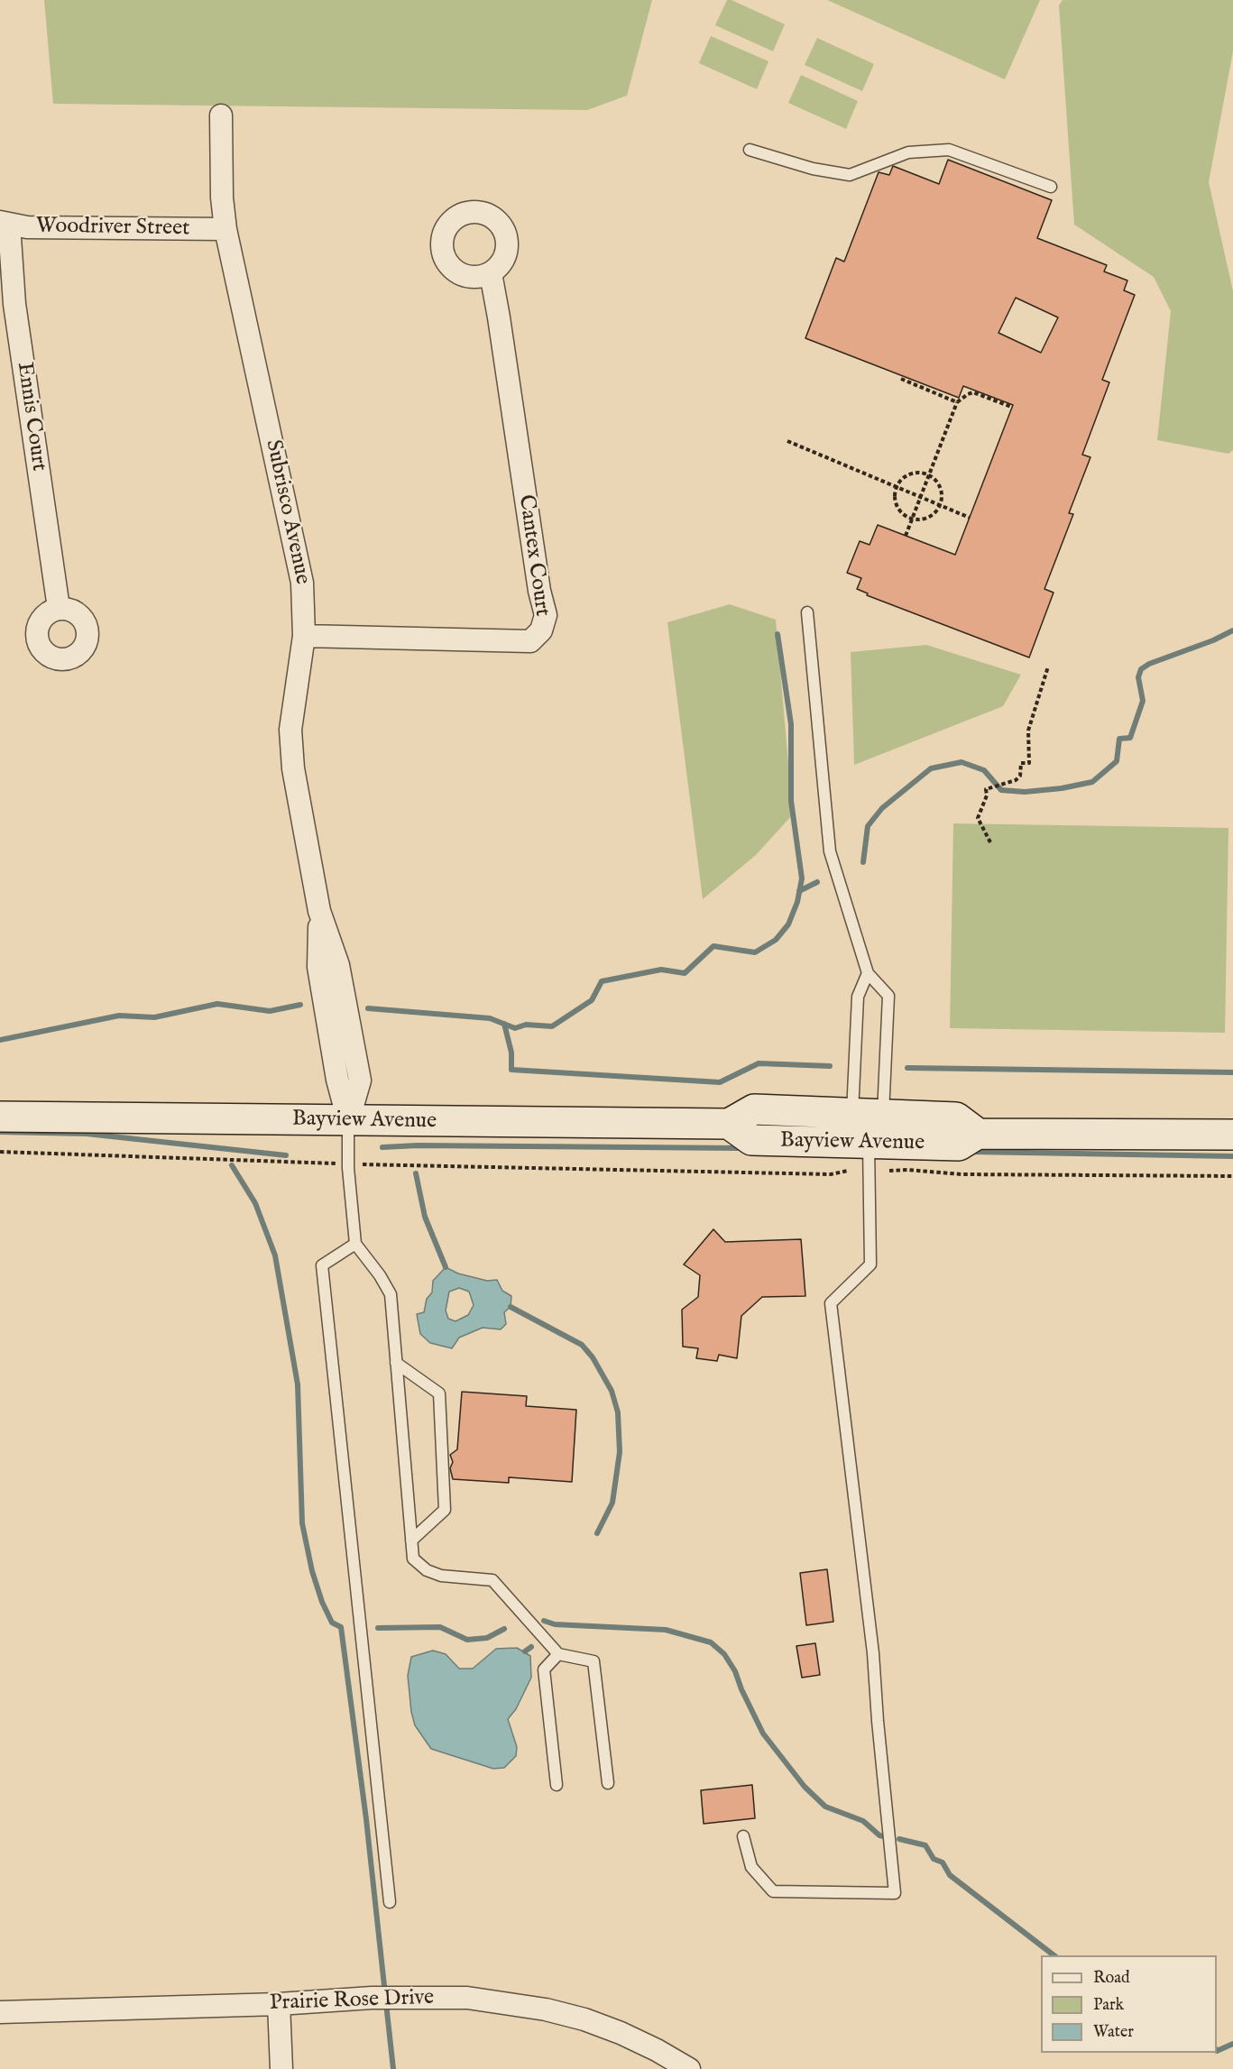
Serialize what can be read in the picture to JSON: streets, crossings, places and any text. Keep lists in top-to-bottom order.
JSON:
{
  "streets": {
    "main road": ["Bayview Avenue"],
    "street": [
      "Woodriver Street",
      "Ennis Court",
      "Subrisco Avenue",
      "Cantex Court",
      "Prairie Rose Drive"
    ]
  },
  "crossings": [
    ["Woodriver Street", "Ennis Court"],
    ["Woodriver Street", "Subrisco Avenue"],
    ["Subrisco Avenue", "Cantex Court"],
    ["Subrisco Avenue", "Bayview Avenue"]
  ],
  "legend": ["Road", "Park", "Water"]
}
